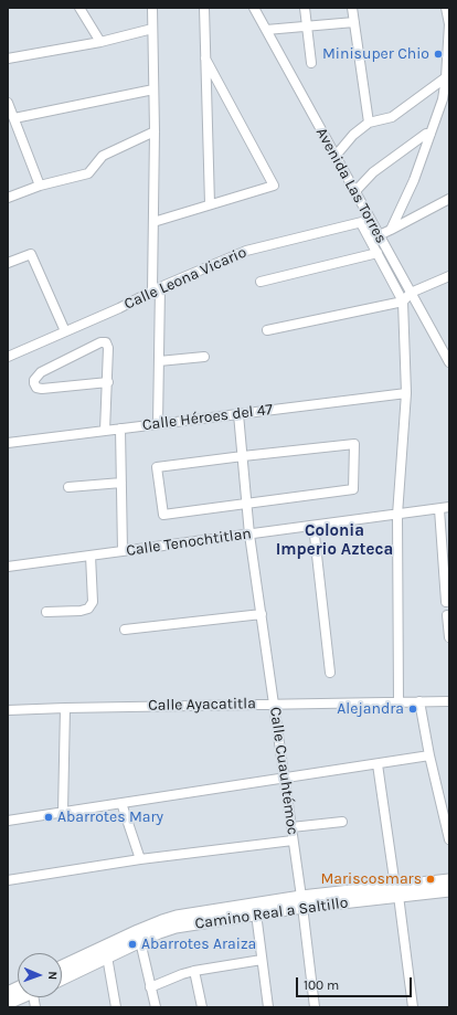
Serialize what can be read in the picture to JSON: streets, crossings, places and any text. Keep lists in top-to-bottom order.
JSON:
{
  "streets": {
    "street": [
      "Avenida Las Torres",
      "Calle Leona Vicario",
      "Calle Héroes del 47",
      "Calle Tenochtitlan",
      "Calle Ayacatitla",
      "Calle Cuauhtémoc",
      "Camino Real a Saltillo"
    ]
  },
  "crossings": [
    ["Avenida Las Torres", "Calle Leona Vicario"],
    ["Calle Héroes del 47", "Calle Cuauhtémoc"],
    ["Calle Tenochtitlan", "Calle Cuauhtémoc"],
    ["Calle Ayacatitla", "Calle Cuauhtémoc"],
    ["Calle Cuauhtémoc", "Camino Real a Saltillo"]
  ],
  "districts": ["Colonia Imperio Azteca"],
  "places": [
    "Minisuper Chio",
    "Alejandra",
    "Abarrotes Mary",
    "Mariscosmars",
    "Abarrotes Araiza"
  ],
  "scale_bar": "100 m",
  "north": "right"
}
